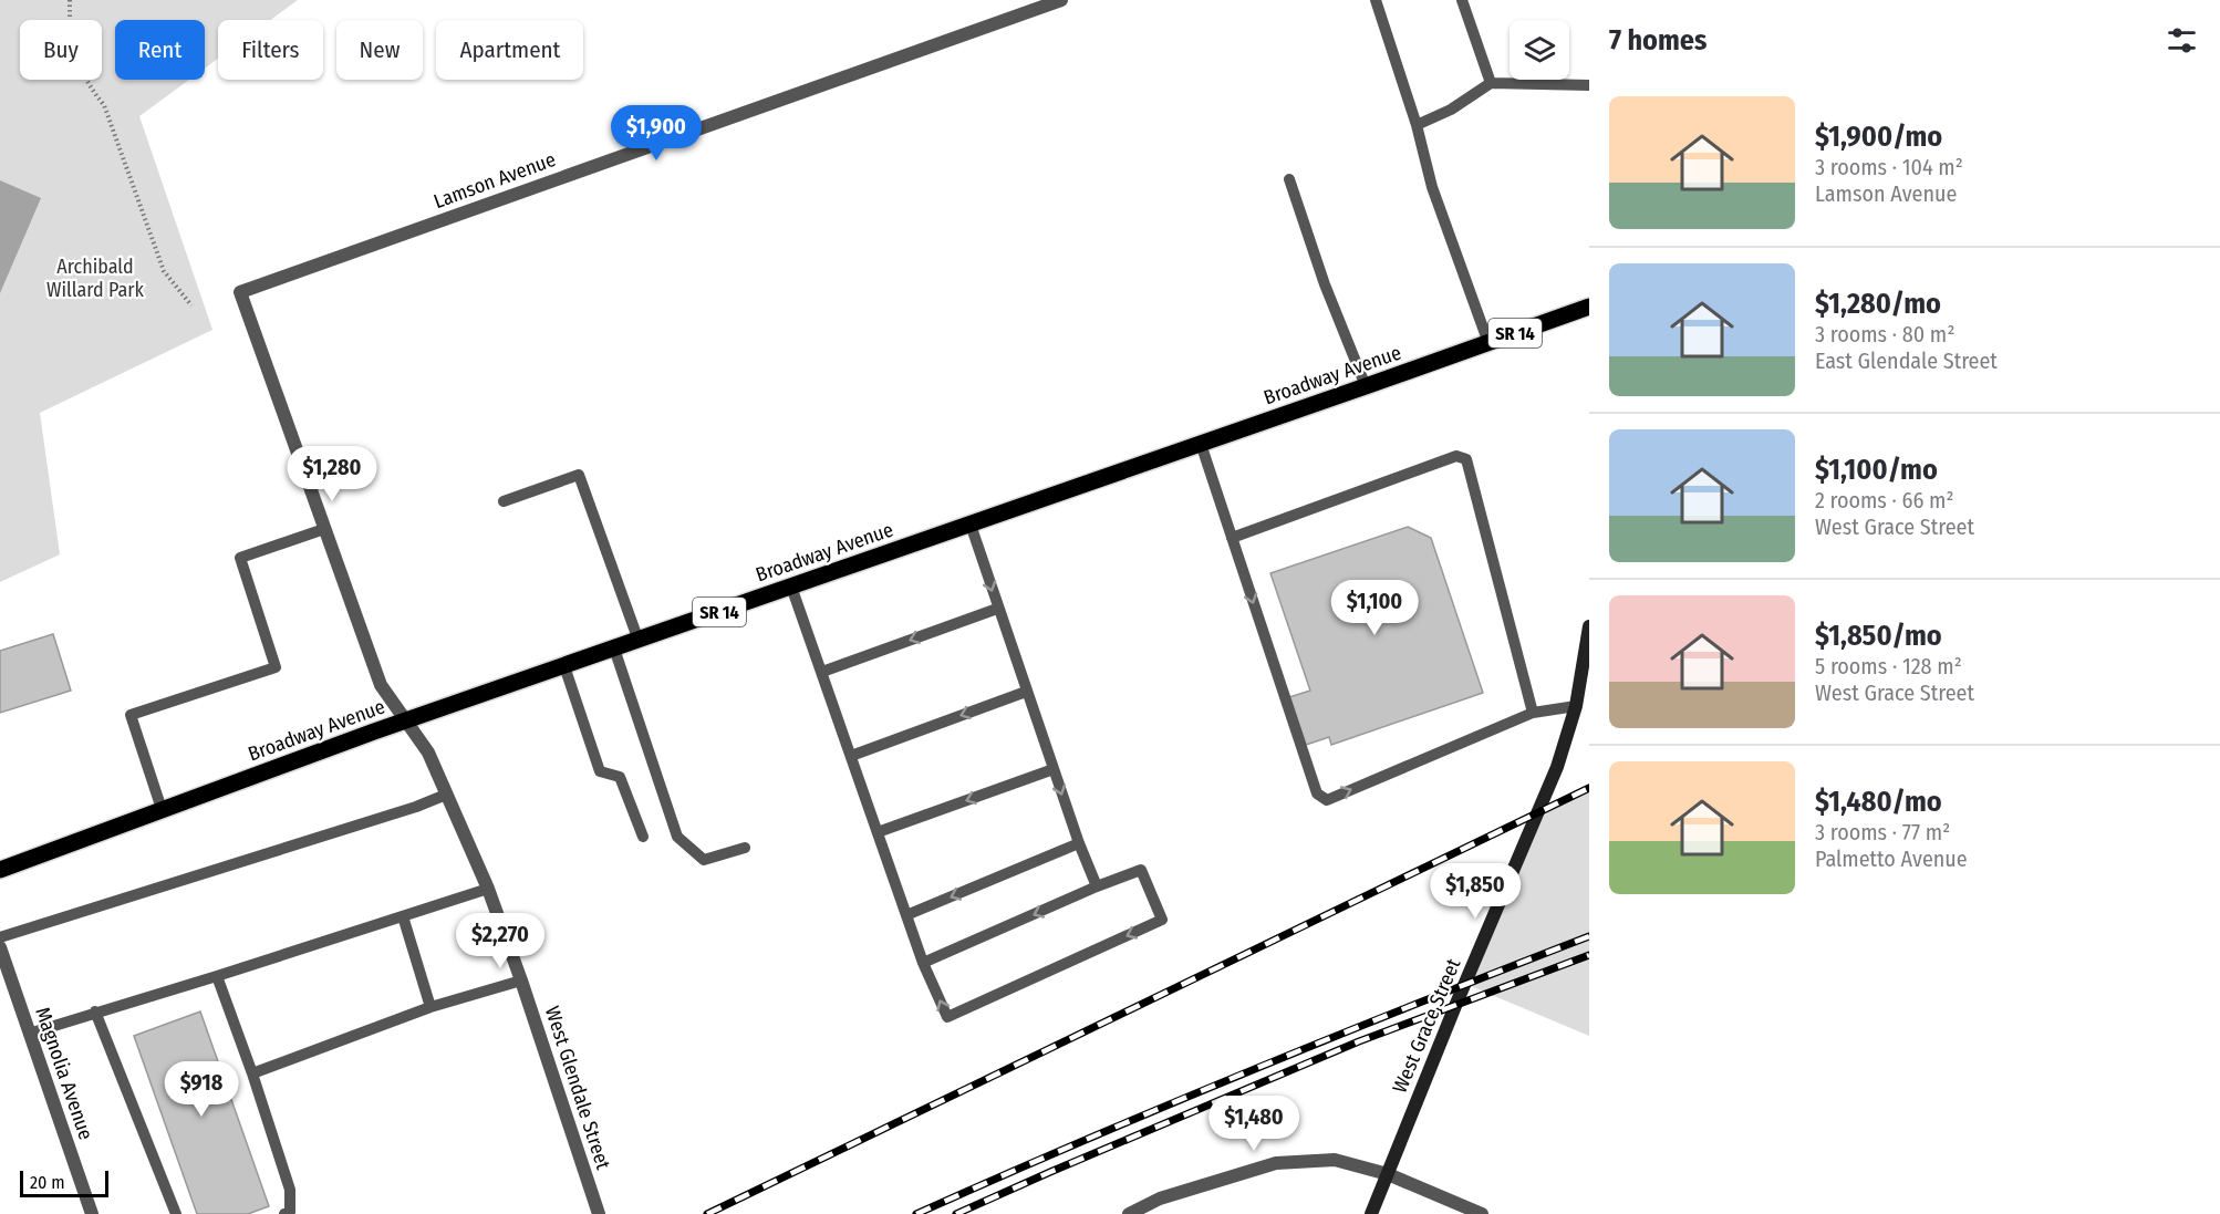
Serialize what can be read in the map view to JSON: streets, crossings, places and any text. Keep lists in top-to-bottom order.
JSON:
{
  "streets": {
    "main road": ["SR 14", "Broadway Avenue"],
    "street": [
      "Lamson Avenue",
      "West Grace Street",
      "Magnolia Avenue",
      "West Glendale Street"
    ]
  },
  "crossings": [
    ["Lamson Avenue", "West Glendale Street"],
    ["Broadway Avenue", "West Glendale Street"]
  ],
  "parks": ["Archibald Willard Park"],
  "scale_bar": "20 m",
  "page": {
    "heading": "7 homes",
    "chip": [
      "Buy",
      "Rent",
      "Filters",
      "New",
      "Apartment"
    ],
    "list": [
      {
        "name": "$1,900/mo",
        "note": "3 rooms · 104 m² · Lamson Avenue"
      },
      {
        "name": "$1,280/mo",
        "note": "3 rooms · 80 m² · East Glendale Street"
      },
      {
        "name": "$1,100/mo",
        "note": "2 rooms · 66 m² · West Grace Street"
      },
      {
        "name": "$1,850/mo",
        "note": "5 rooms · 128 m² · West Grace Street"
      },
      {
        "name": "$1,480/mo",
        "note": "3 rooms · 77 m² · Palmetto Avenue"
      }
    ],
    "price": [
      "$1,900",
      "$1,280",
      "$1,100",
      "$1,850",
      "$2,270",
      "$918",
      "$1,480"
    ],
    "scale": "20 m"
  }
}
